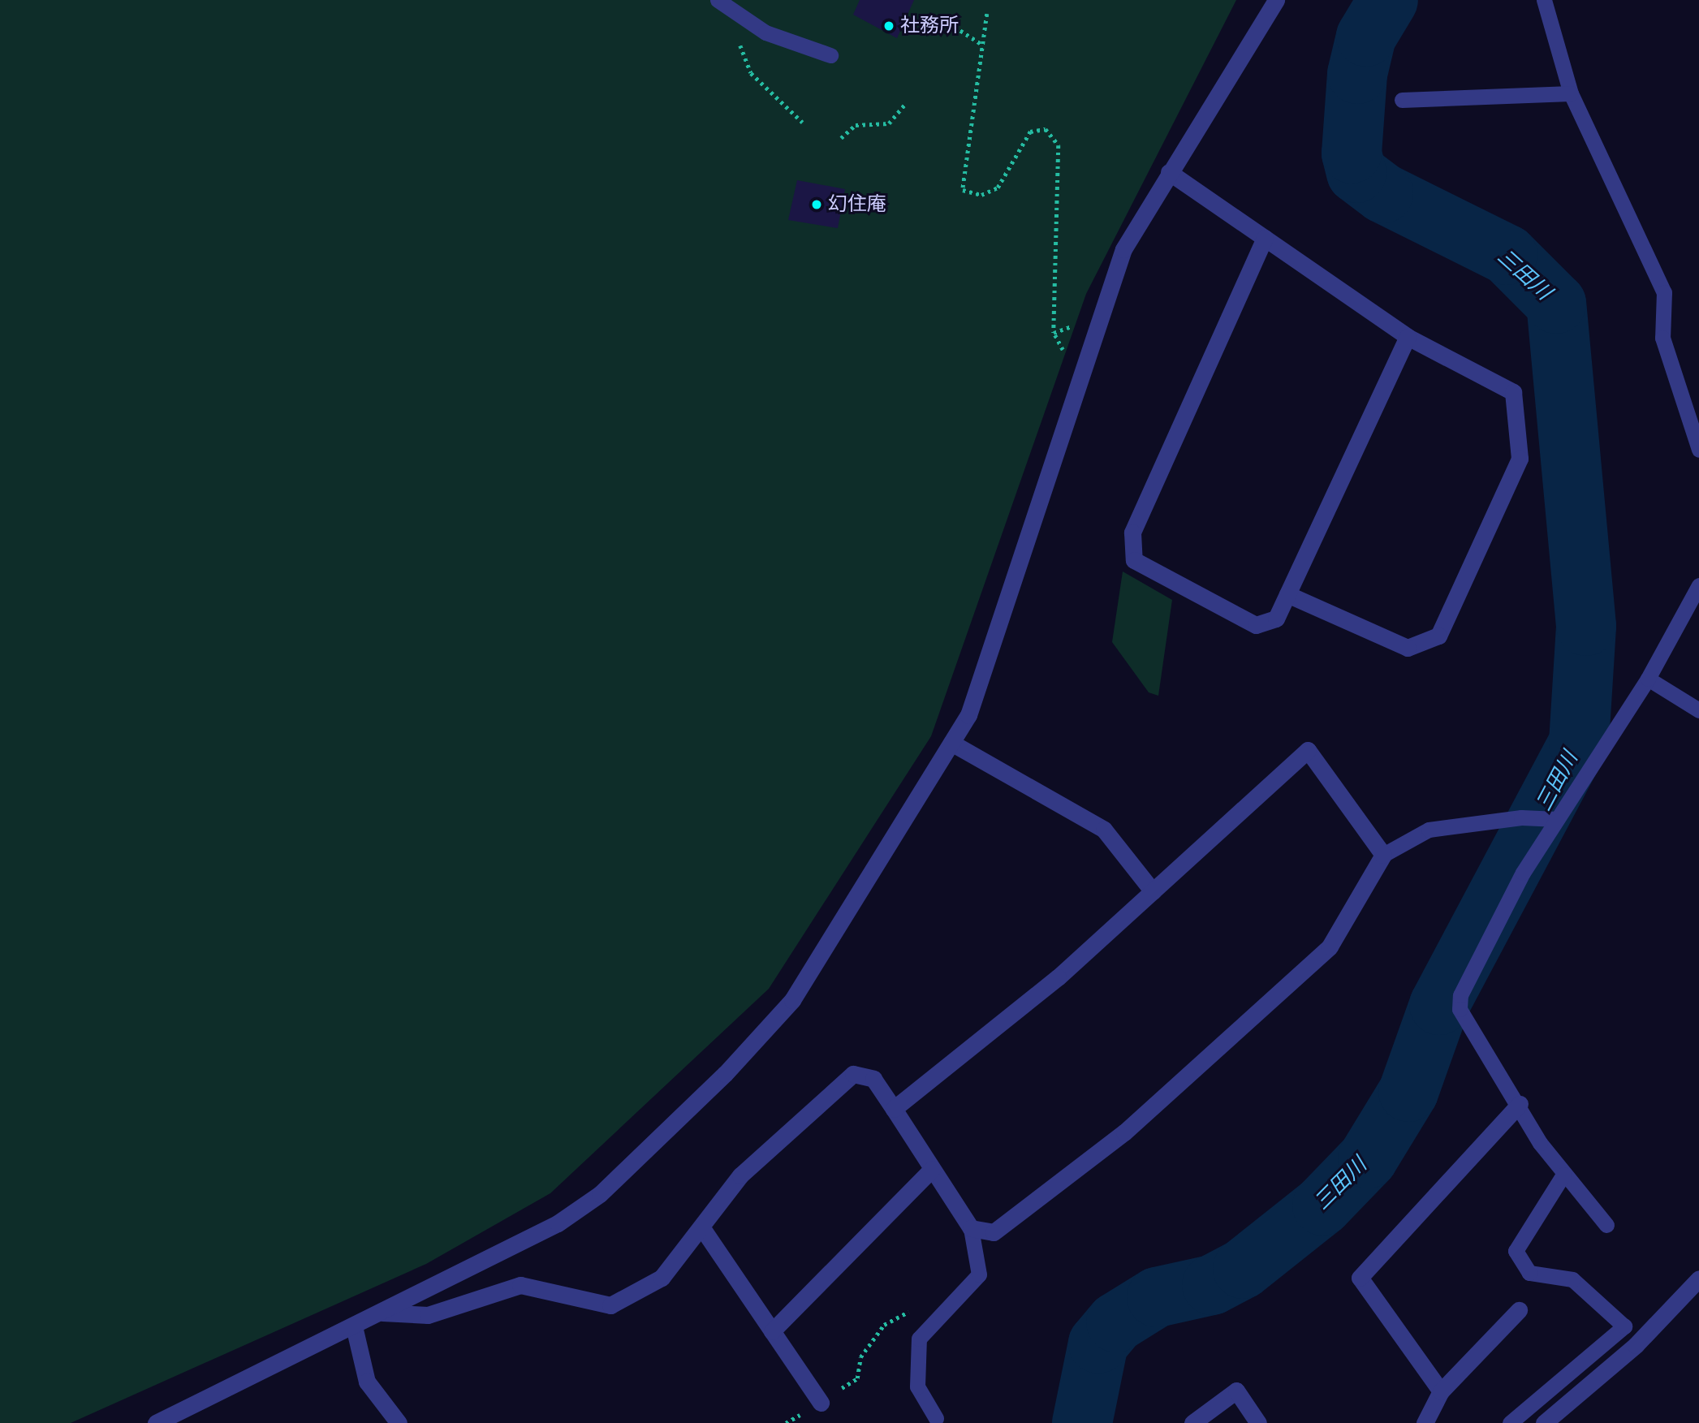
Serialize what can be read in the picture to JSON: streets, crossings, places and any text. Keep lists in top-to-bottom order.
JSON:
{
  "water": ["三田川"],
  "places": ["社務所", "幻住庵"]
}
